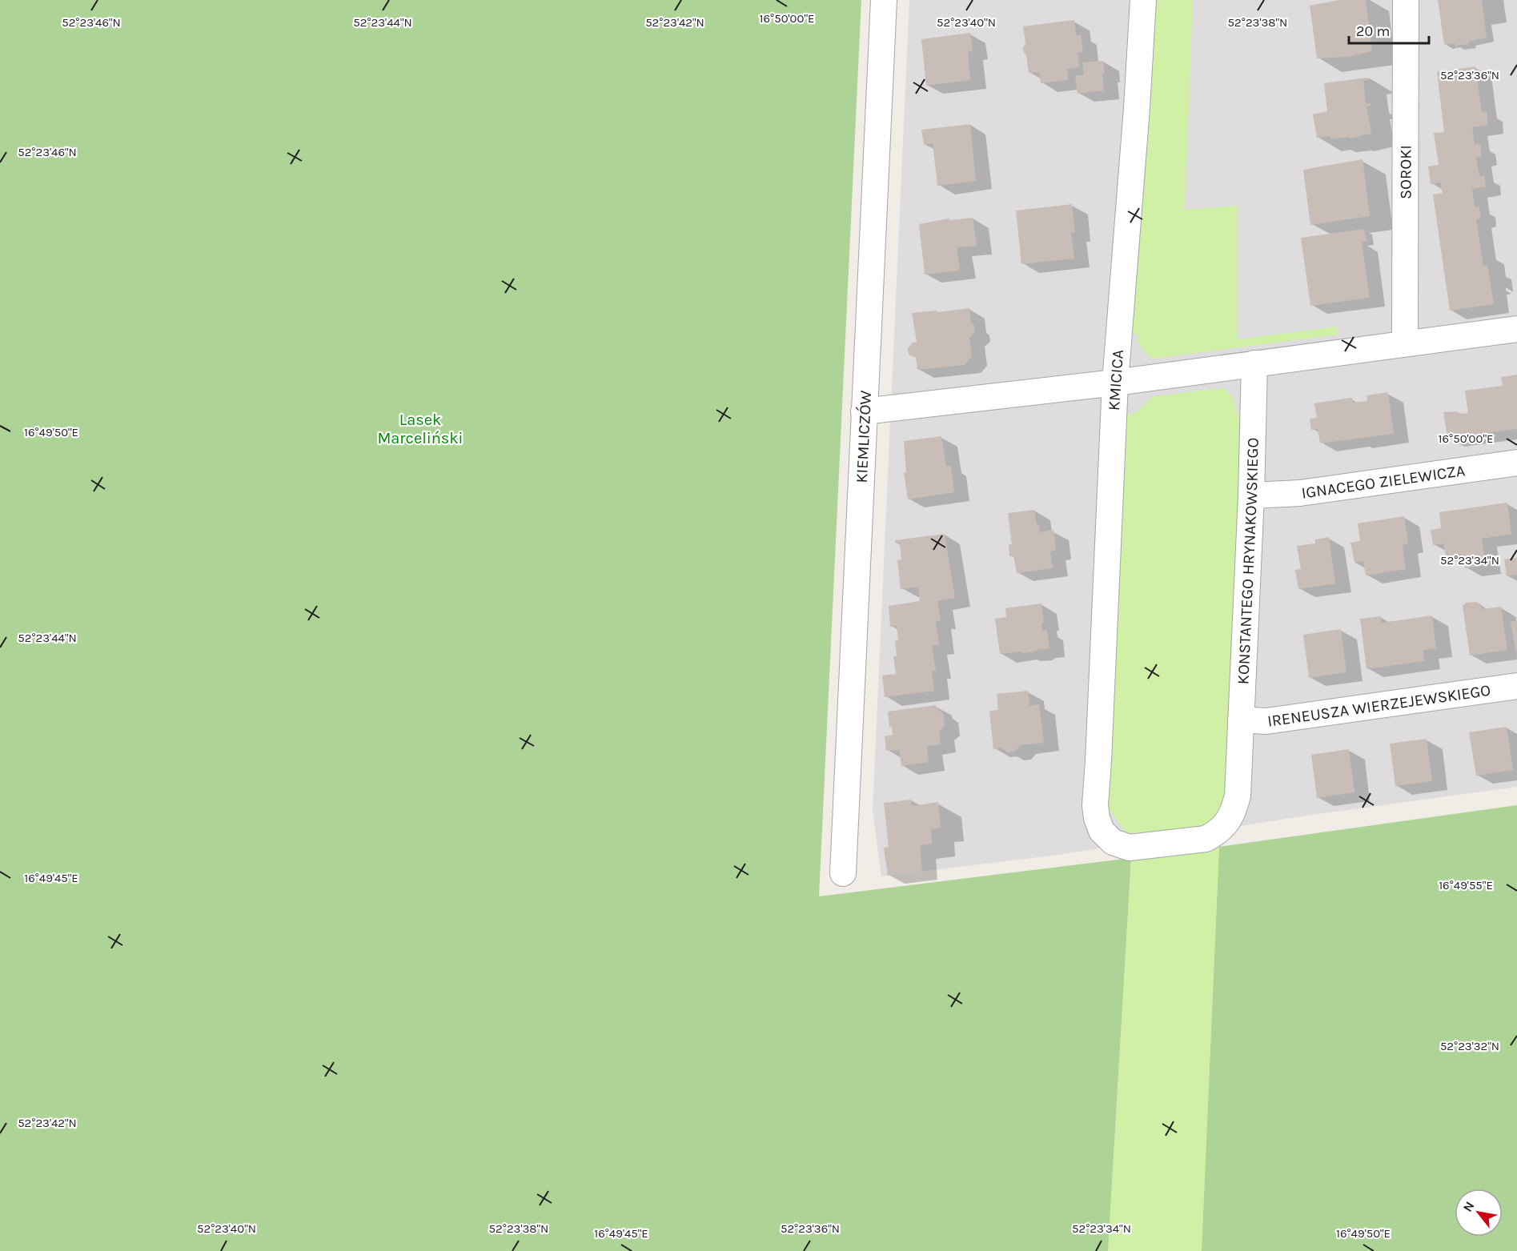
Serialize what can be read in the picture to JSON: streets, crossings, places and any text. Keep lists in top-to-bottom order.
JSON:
{
  "streets": {
    "street": [
      "SOROKI",
      "KMICICA",
      "KIEMLICZÓW",
      "IGNACEGO ZIELEWICZA",
      "KONSTANTEGO HRYNAKOWSKIEGO",
      "IRENEUSZA WIERZEJEWSKIEGO"
    ]
  },
  "crossings": [
    ["KMICICA", "KONSTANTEGO HRYNAKOWSKIEGO"],
    ["IGNACEGO ZIELEWICZA", "KONSTANTEGO HRYNAKOWSKIEGO"],
    ["KONSTANTEGO HRYNAKOWSKIEGO", "IRENEUSZA WIERZEJEWSKIEGO"]
  ],
  "parks": ["Lasek Marceliński"],
  "scale_bar": "20 m",
  "north": "top left",
  "coordinates": [
    "16°50'00\"E",
    "52°23'42\"N",
    "52°23'38\"N",
    "52°23'46\"N",
    "52°23'44\"N",
    "52°23'40\"N",
    "52°23'36\"N",
    "16°49'50\"E",
    "52°23'34\"N",
    "16°49'45\"E",
    "16°49'55\"E",
    "52°23'32\"N"
  ]
}
